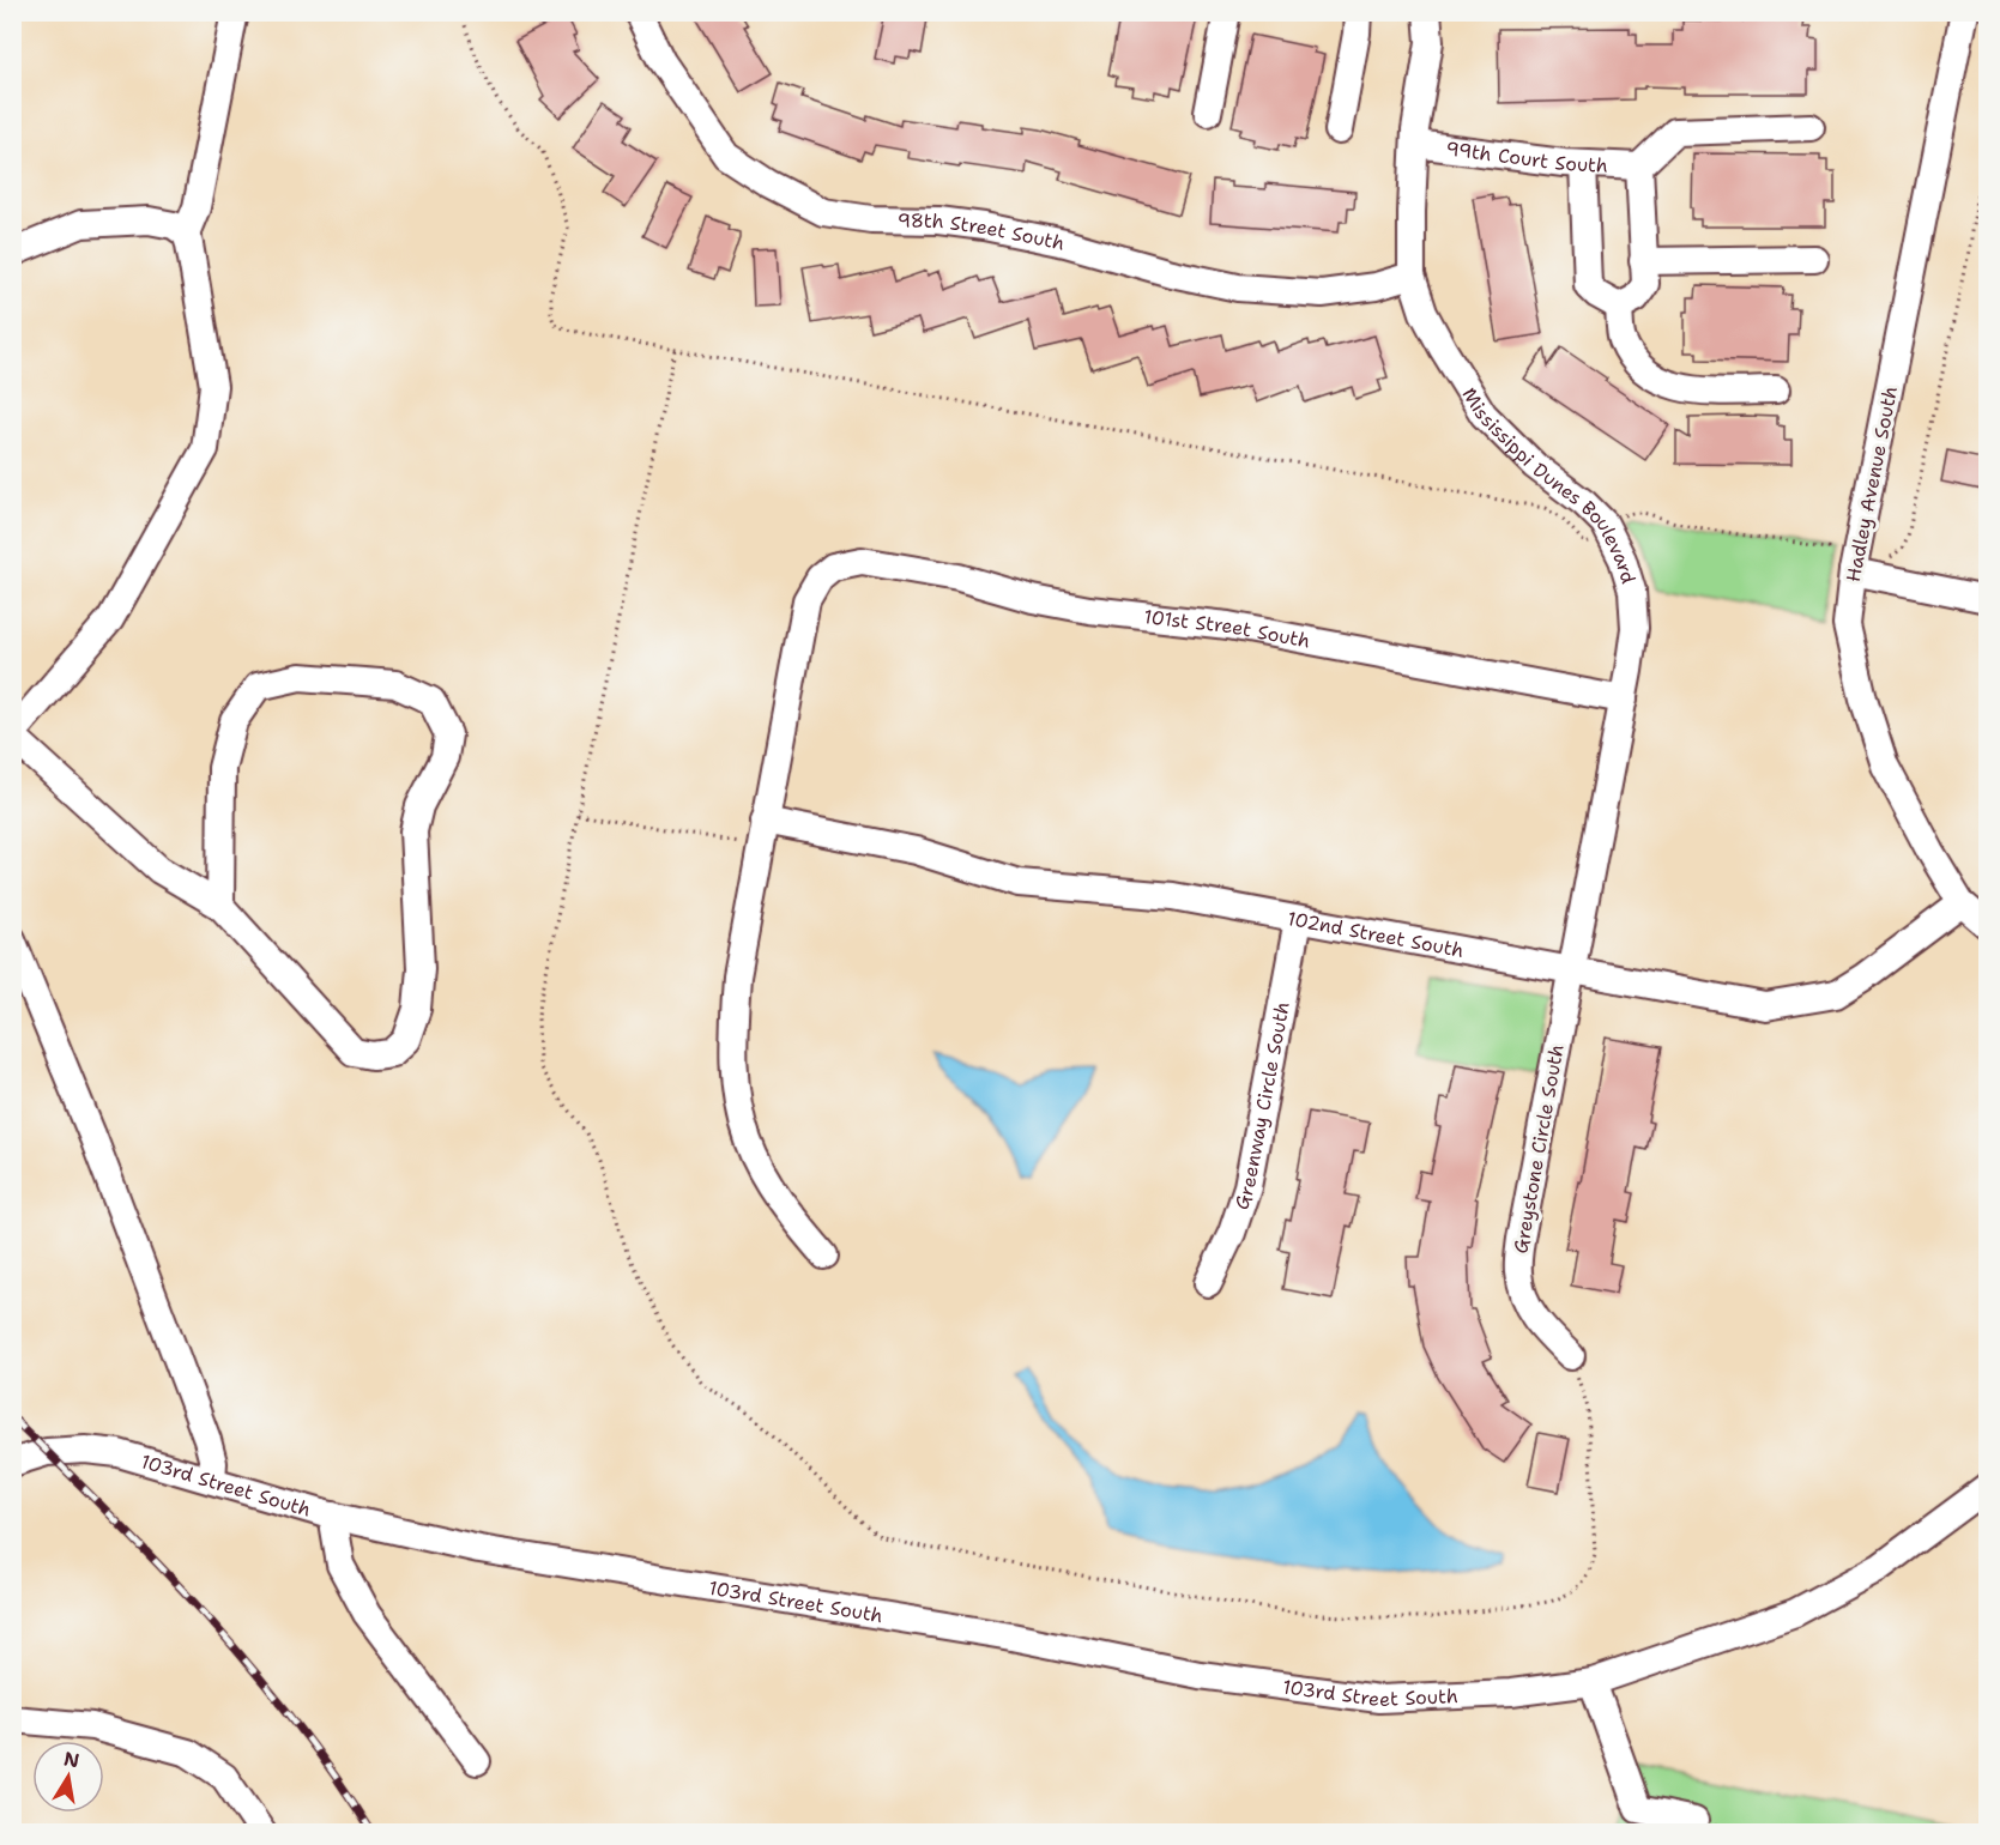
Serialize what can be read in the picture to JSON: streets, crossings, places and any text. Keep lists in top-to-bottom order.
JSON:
{
  "streets": {
    "street": [
      "99th Court South",
      "98th Street South",
      "Hadley Avenue South",
      "Mississippi Dunes Boulevard",
      "101st Street South",
      "102nd Street South",
      "Greenway Circle South",
      "Greystone Circle South",
      "103rd Street South"
    ]
  },
  "crossings": [
    ["99th Court South", "Mississippi Dunes Boulevard"],
    ["98th Street South", "Mississippi Dunes Boulevard"],
    ["Hadley Avenue South", "102nd Street South"],
    ["Mississippi Dunes Boulevard", "101st Street South"],
    ["Mississippi Dunes Boulevard", "102nd Street South"],
    ["Mississippi Dunes Boulevard", "Greystone Circle South"],
    ["101st Street South", "102nd Street South"],
    ["102nd Street South", "Greenway Circle South"],
    ["102nd Street South", "Greystone Circle South"]
  ],
  "north": "top"
}
